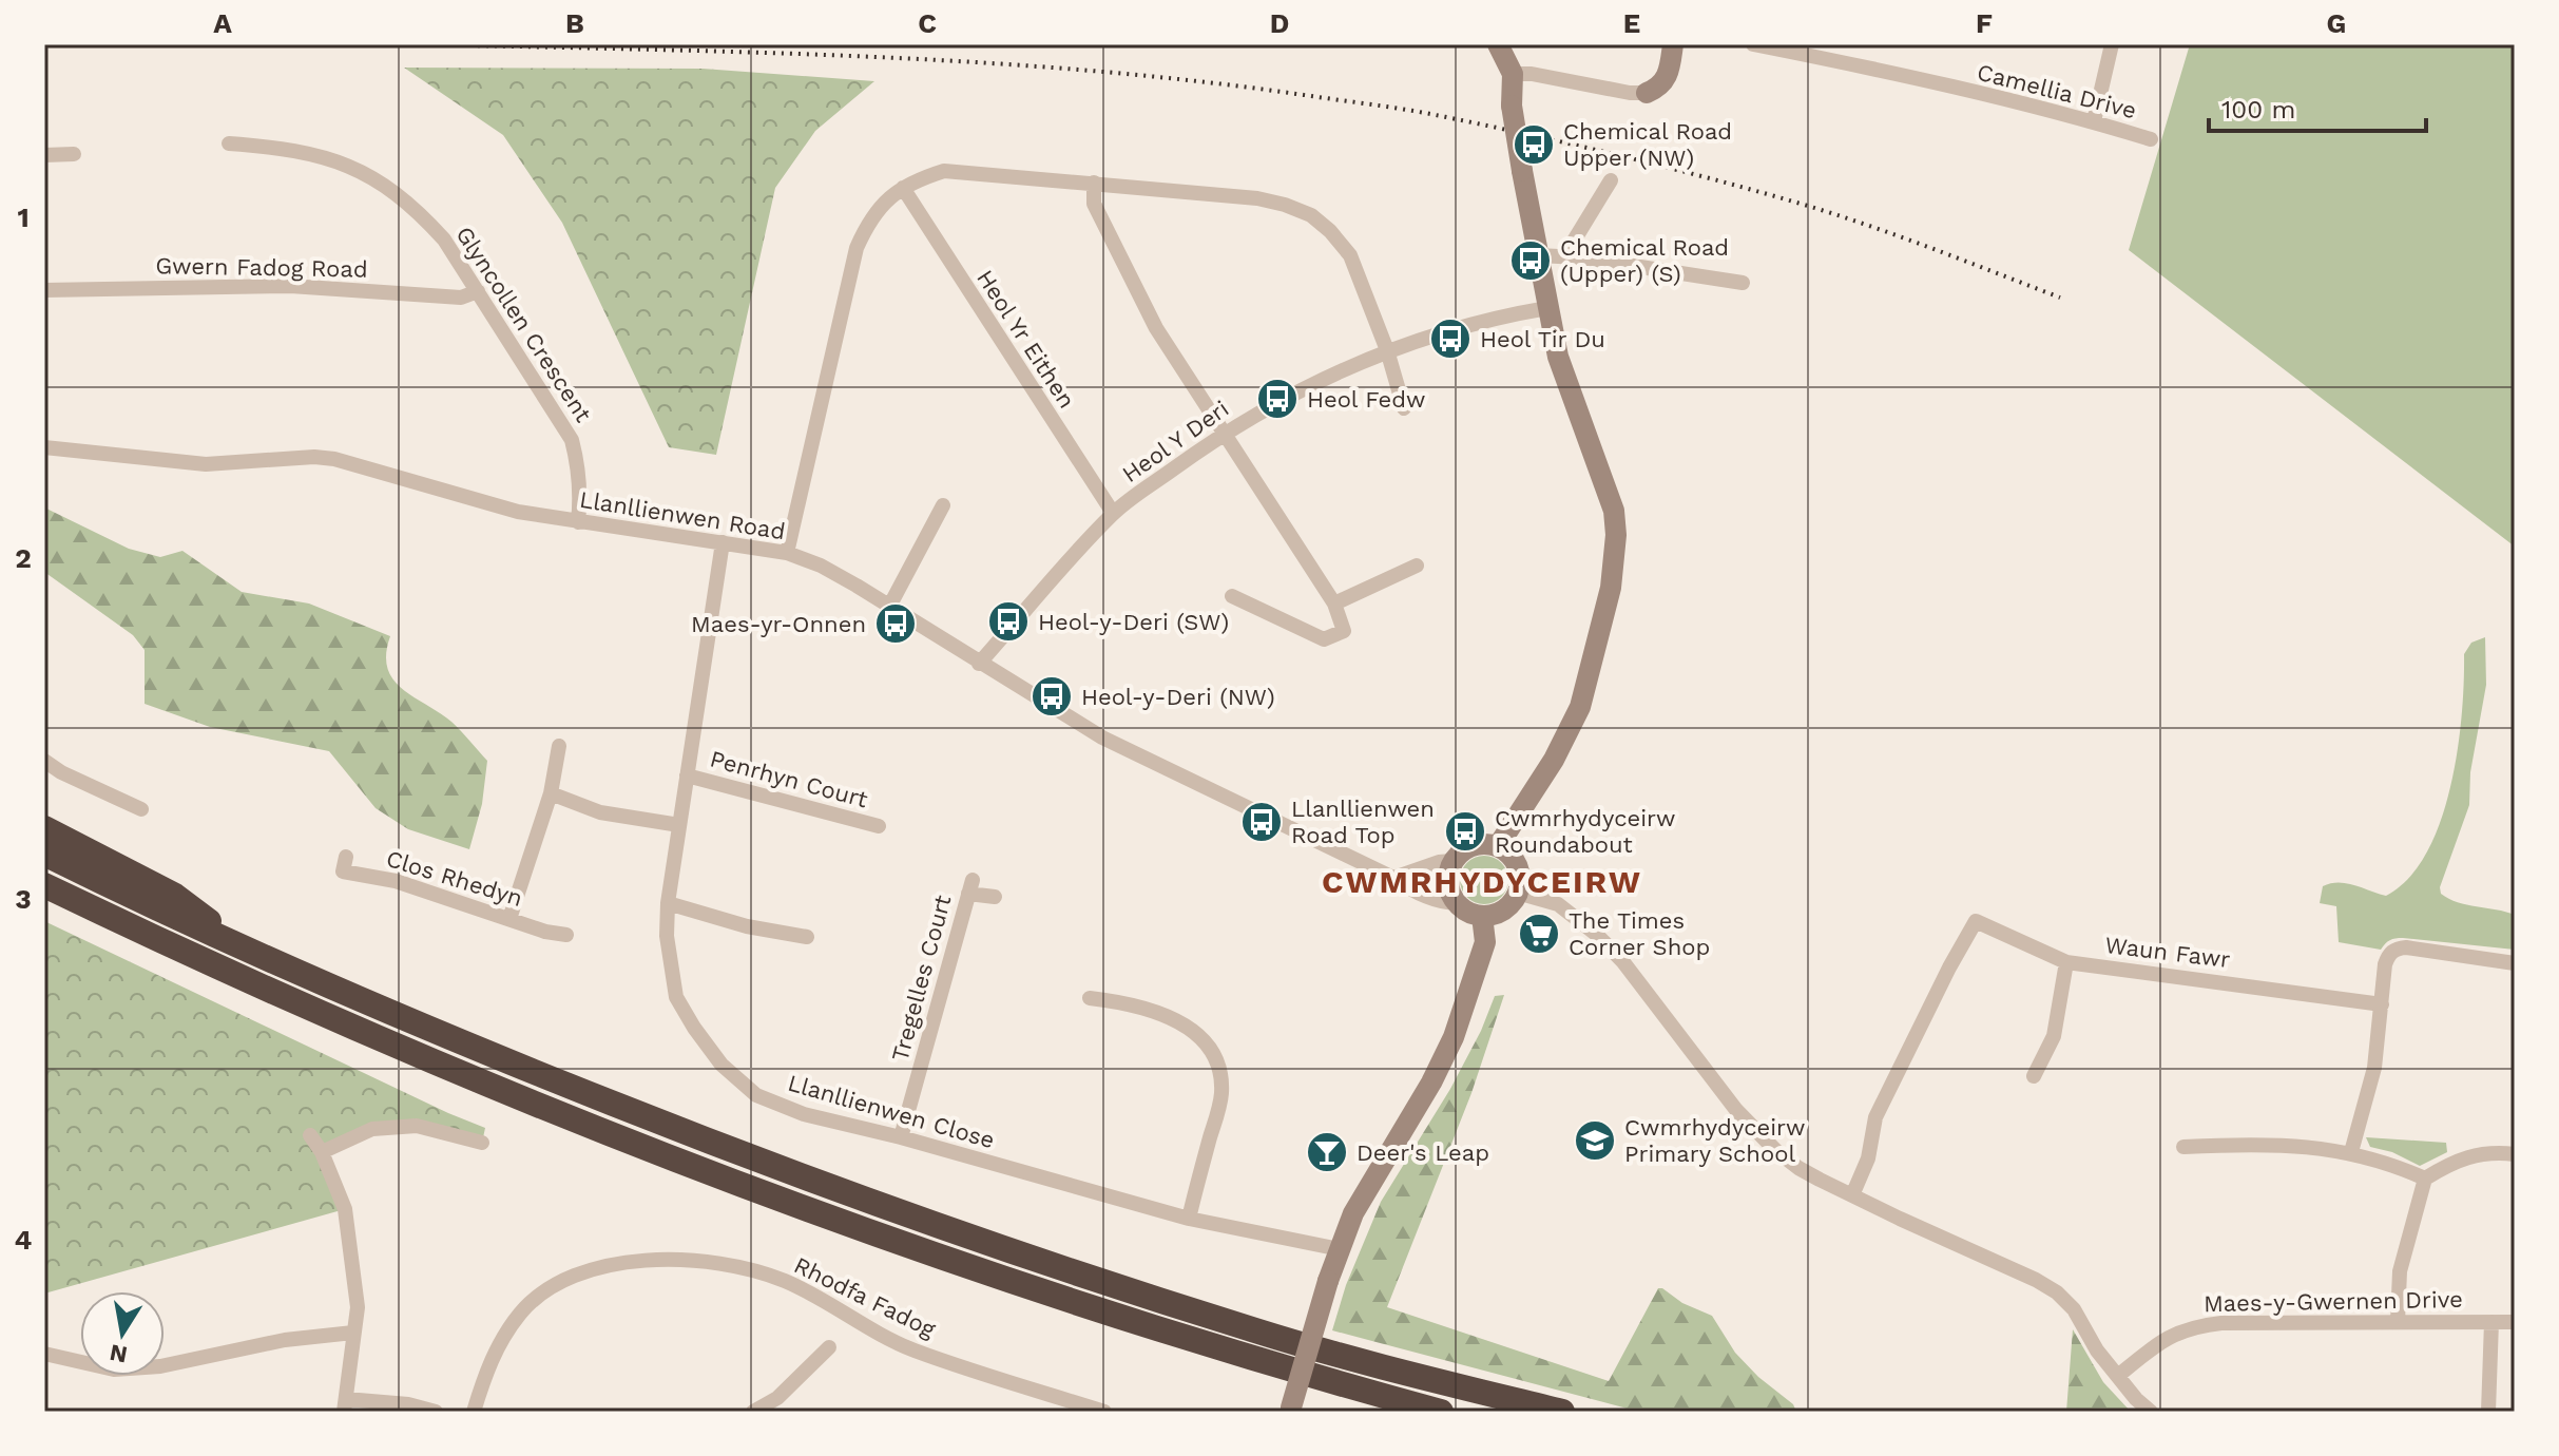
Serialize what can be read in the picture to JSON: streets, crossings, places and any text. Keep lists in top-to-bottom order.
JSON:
{
  "streets": {
    "street": [
      "Camellia Drive",
      "Gwern Fadog Road",
      "Glyncollen Crescent",
      "Heol Yr Eithen",
      "Heol Y Deri",
      "Llanllienwen Road",
      "Penrhyn Court",
      "Clos Rhedyn",
      "Waun Fawr",
      "Tregelles Court",
      "Llanllienwen Close",
      "Rhodfa Fadog",
      "Maes-y-Gwernen Drive"
    ]
  },
  "crossings": [
    ["Gwern Fadog Road", "Glyncollen Crescent"],
    ["Glyncollen Crescent", "Llanllienwen Road"],
    ["Heol Yr Eithen", "Heol Y Deri"],
    ["Heol Y Deri", "Llanllienwen Road"],
    ["Llanllienwen Road", "Llanllienwen Close"],
    ["Penrhyn Court", "Llanllienwen Close"],
    ["Tregelles Court", "Llanllienwen Close"]
  ],
  "districts": ["CWMRHYDYCEIRW"],
  "places": {
    "bus stop": [
      "Chemical Road Upper (NW)",
      "Chemical Road (Upper) (S)",
      "Heol Tir Du",
      "Heol Fedw",
      "Heol-y-Deri (SW)",
      "Maes-yr-Onnen",
      "Heol-y-Deri (NW)",
      "Llanllienwen Road Top",
      "Cwmrhydyceirw Roundabout"
    ],
    "supermarket": ["The Times Corner Shop"],
    "school or university": ["Cwmrhydyceirw Primary School"],
    "bar": ["Deer's Leap"]
  },
  "scale_bar": "100 m",
  "north": "bottom",
  "grid": {
    "columns": [
      "A",
      "B",
      "C",
      "D",
      "E",
      "F",
      "G"
    ],
    "rows": [
      "1",
      "2",
      "3",
      "4"
    ]
  }
}
